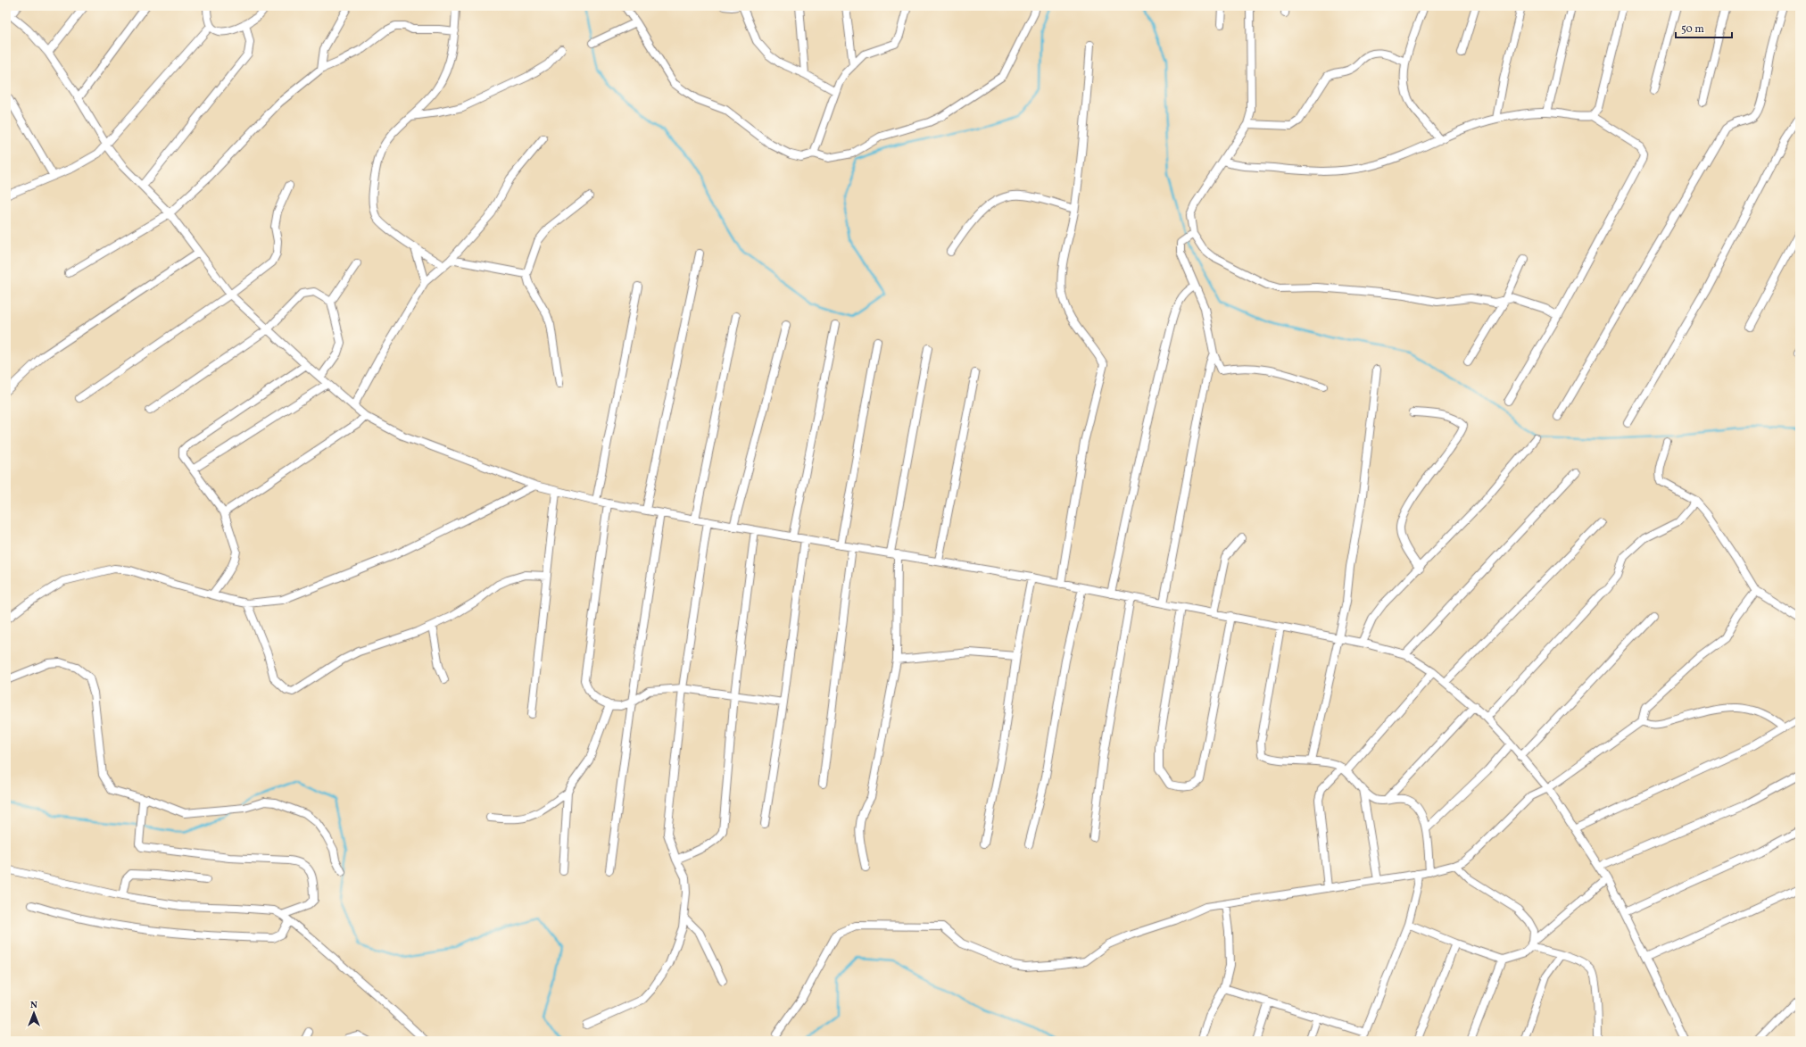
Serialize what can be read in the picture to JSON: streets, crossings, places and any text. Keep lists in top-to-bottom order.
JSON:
{
  "scale_bar": "50 m",
  "north": "top"
}
